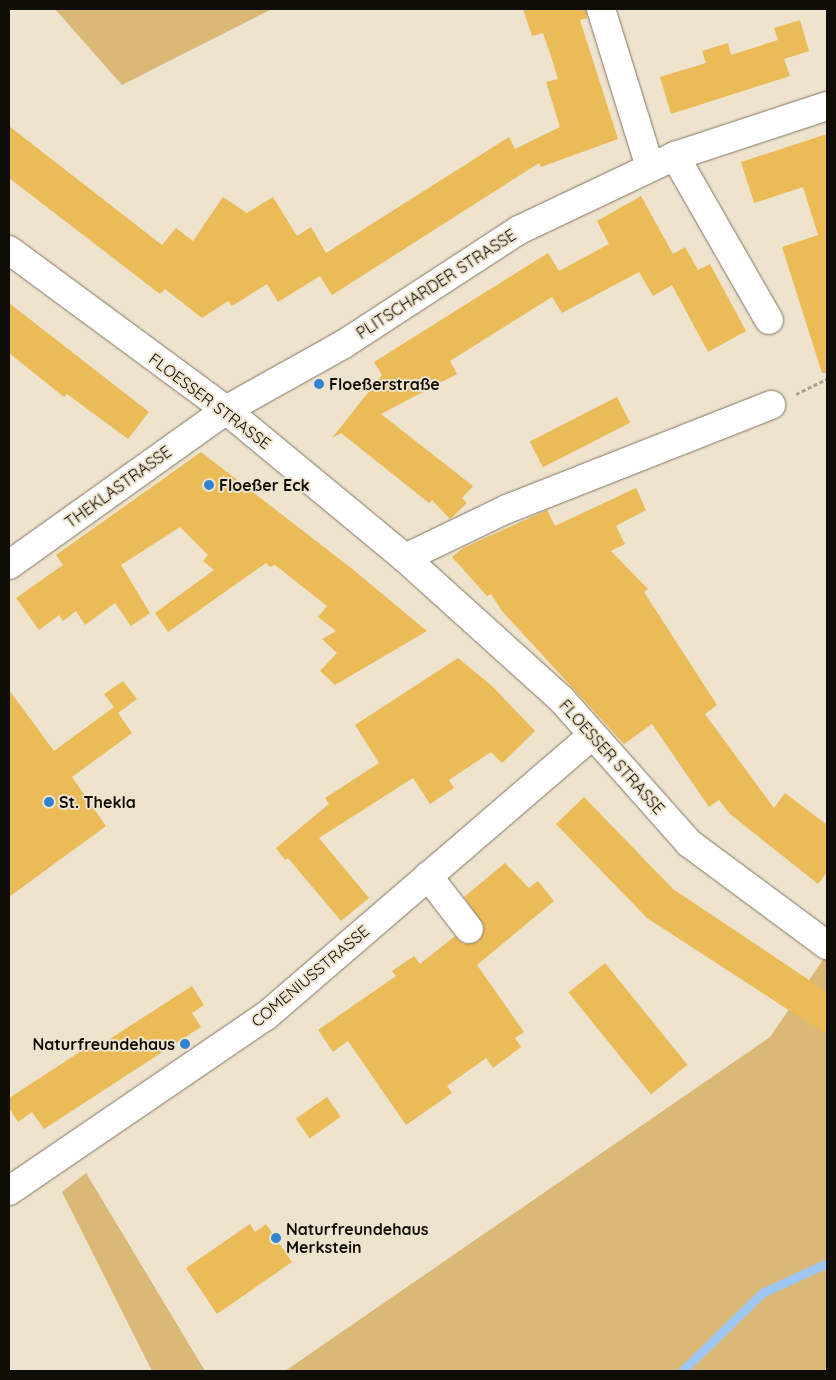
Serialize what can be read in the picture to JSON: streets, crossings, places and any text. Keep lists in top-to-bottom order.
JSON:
{
  "streets": {
    "street": [
      "PLITSCHARDER STRASSE",
      "FLOESSER STRASSE",
      "THEKLASTRASSE",
      "COMENIUSSTRASSE"
    ]
  },
  "crossings": [
    ["PLITSCHARDER STRASSE", "FLOESSER STRASSE"],
    ["PLITSCHARDER STRASSE", "THEKLASTRASSE"],
    ["FLOESSER STRASSE", "THEKLASTRASSE"],
    ["FLOESSER STRASSE", "COMENIUSSTRASSE"]
  ],
  "places": [
    "Floeßerstraße",
    "Floeßer Eck",
    "St. Thekla",
    "Naturfreundehaus",
    "Naturfreundehaus Merkstein"
  ]
}
